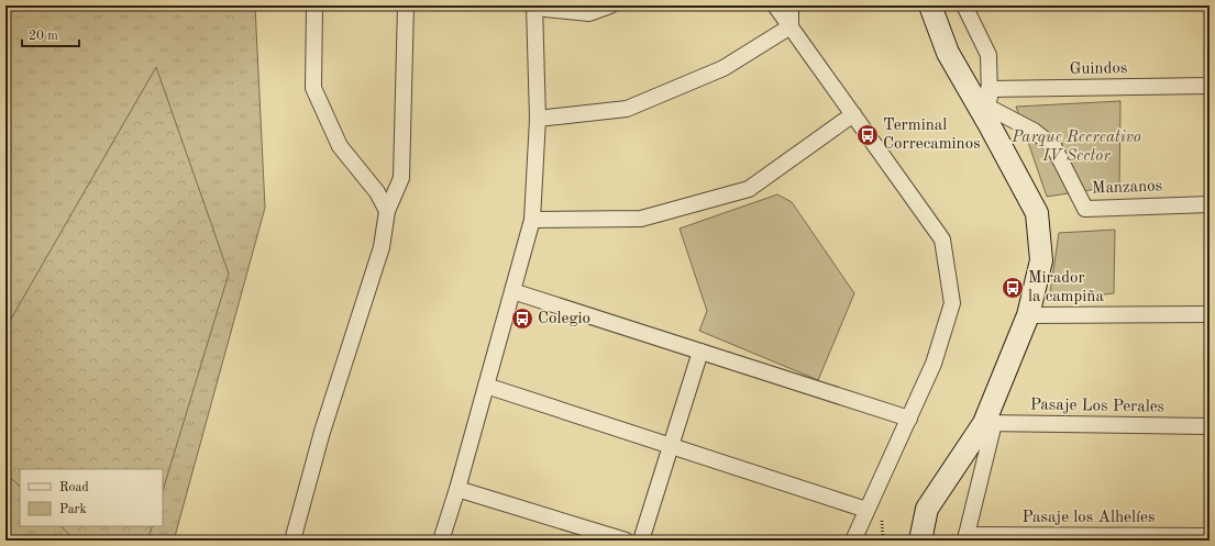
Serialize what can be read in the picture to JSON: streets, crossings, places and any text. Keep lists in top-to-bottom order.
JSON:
{
  "streets": {
    "street": [
      "Guindos",
      "Manzanos",
      "Pasaje Los Perales",
      "Pasaje los Alhelíes"
    ]
  },
  "parks": ["Parque Recreativo IV Sector"],
  "places": {
    "bus stop": ["Terminal Correcaminos", "Mirador la campiña", "Colegio"]
  },
  "legend": ["Road", "Park"],
  "scale_bar": "20 m"
}
